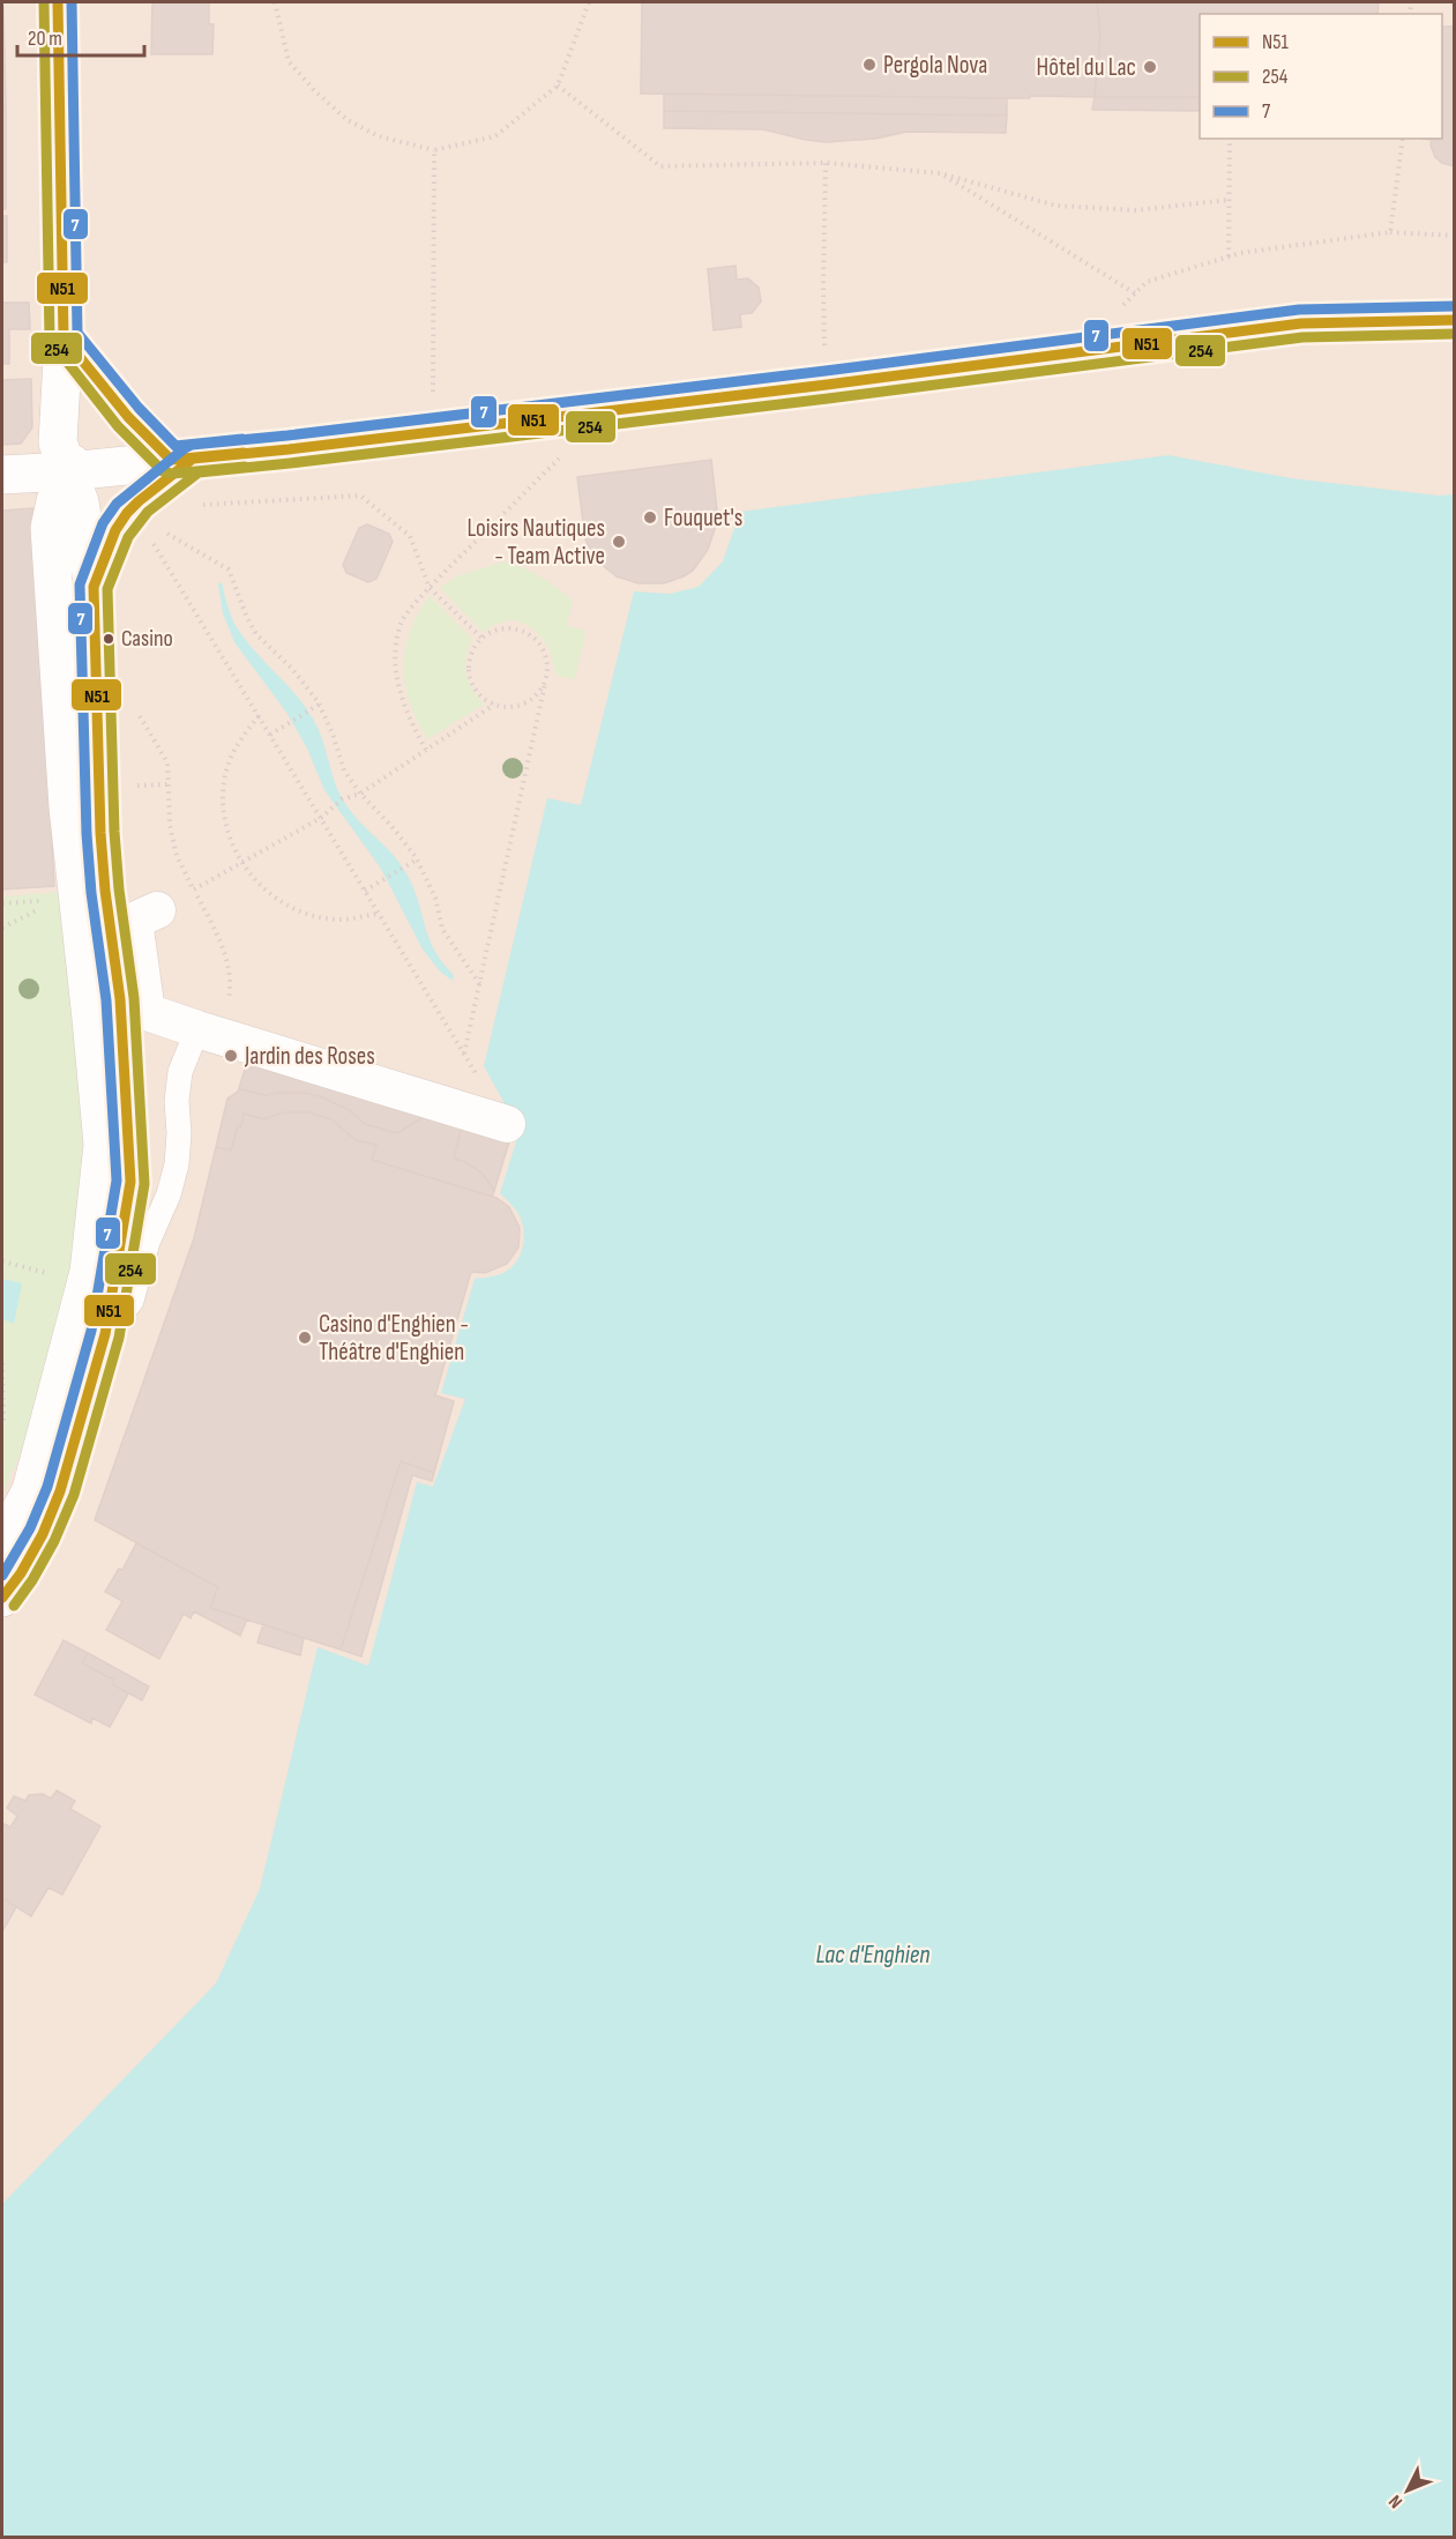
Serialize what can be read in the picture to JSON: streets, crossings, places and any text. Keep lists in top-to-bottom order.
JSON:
{
  "water": ["Lac d'Enghien"],
  "places": [
    "Pergola Nova",
    "Hôtel du Lac",
    "Fouquet's",
    "Loisirs Nautiques - Team Active",
    "Casino",
    "Jardin des Roses",
    "Casino d'Enghien - Théâtre d'Enghien"
  ],
  "lines": ["transit line N51", "transit line 254", "transit line 7"],
  "legend": ["N51", "254", "7"],
  "scale_bar": "20 m",
  "north": "bottom left"
}
